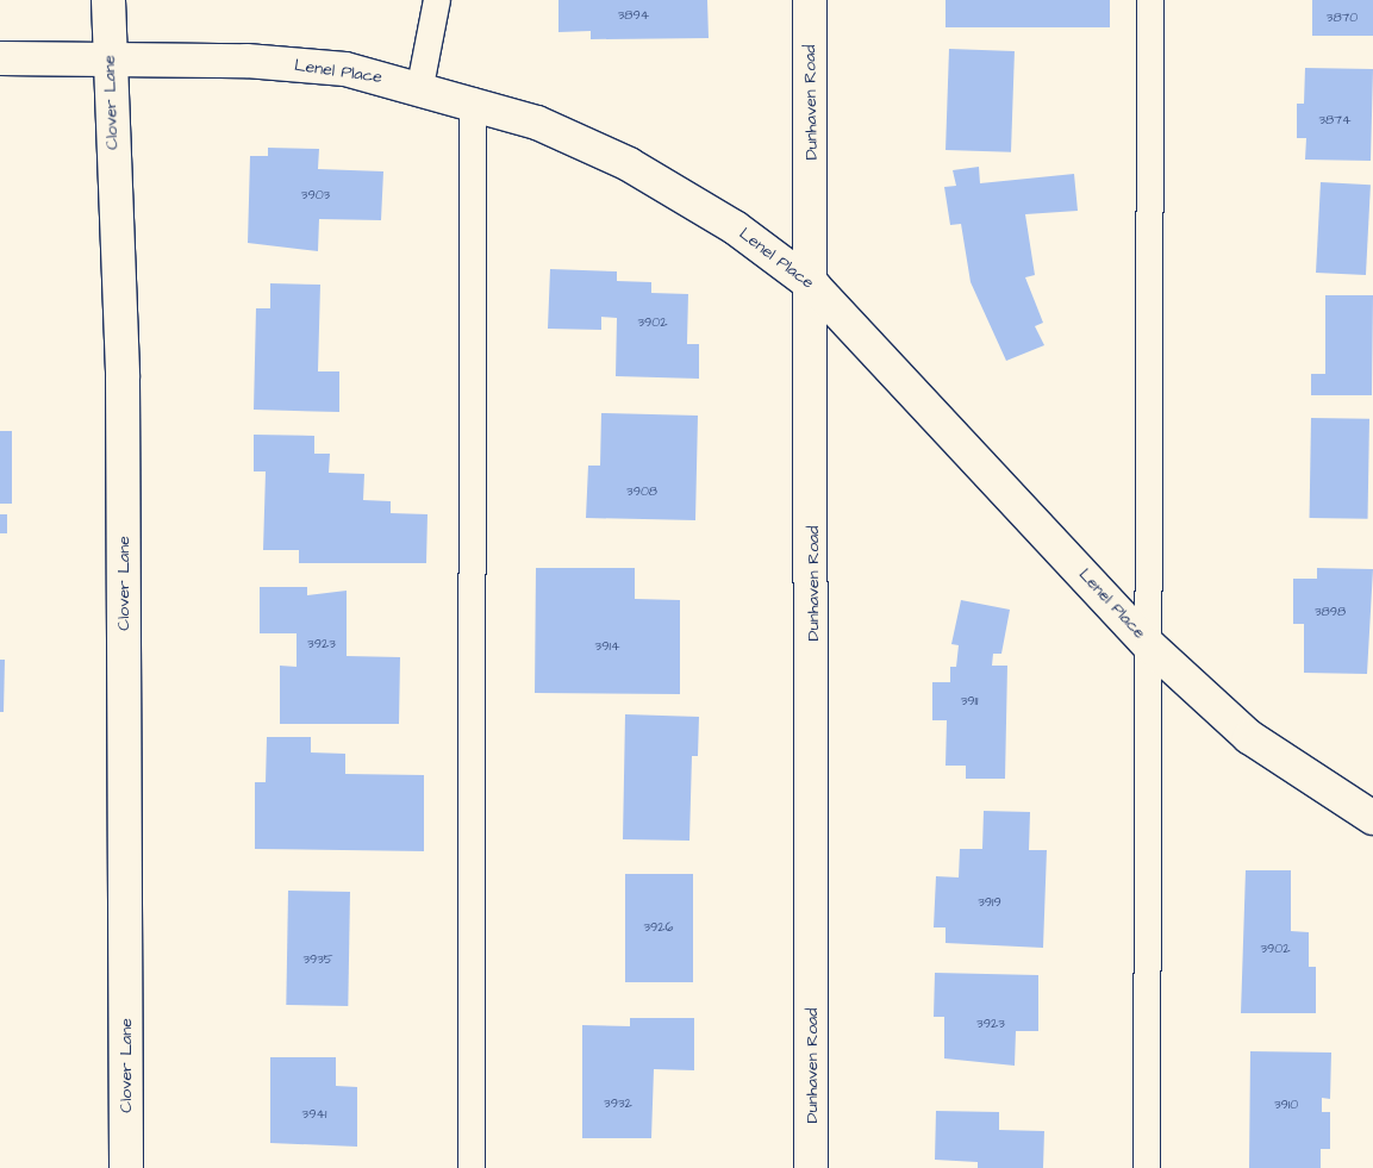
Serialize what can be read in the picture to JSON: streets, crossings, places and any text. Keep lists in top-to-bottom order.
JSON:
{
  "streets": {
    "street": ["Lenel Place", "Clover Lane", "Dunhaven Road"]
  },
  "crossings": [
    ["Lenel Place", "Clover Lane"],
    ["Lenel Place", "Dunhaven Road"]
  ],
  "house_numbers": [
    "3894",
    "3870",
    "3874",
    "3903",
    "3902",
    "3908",
    "3898",
    "3923",
    "3914",
    "3911",
    "3919",
    "3926",
    "3902",
    "3935",
    "3923",
    "3932",
    "3910",
    "3941"
  ]
}
